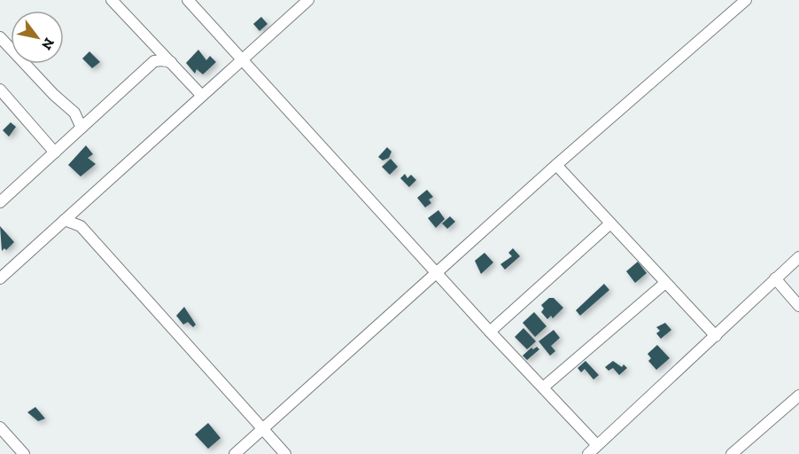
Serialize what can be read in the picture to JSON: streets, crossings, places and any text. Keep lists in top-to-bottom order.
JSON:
{
  "north": "bottom right"
}
